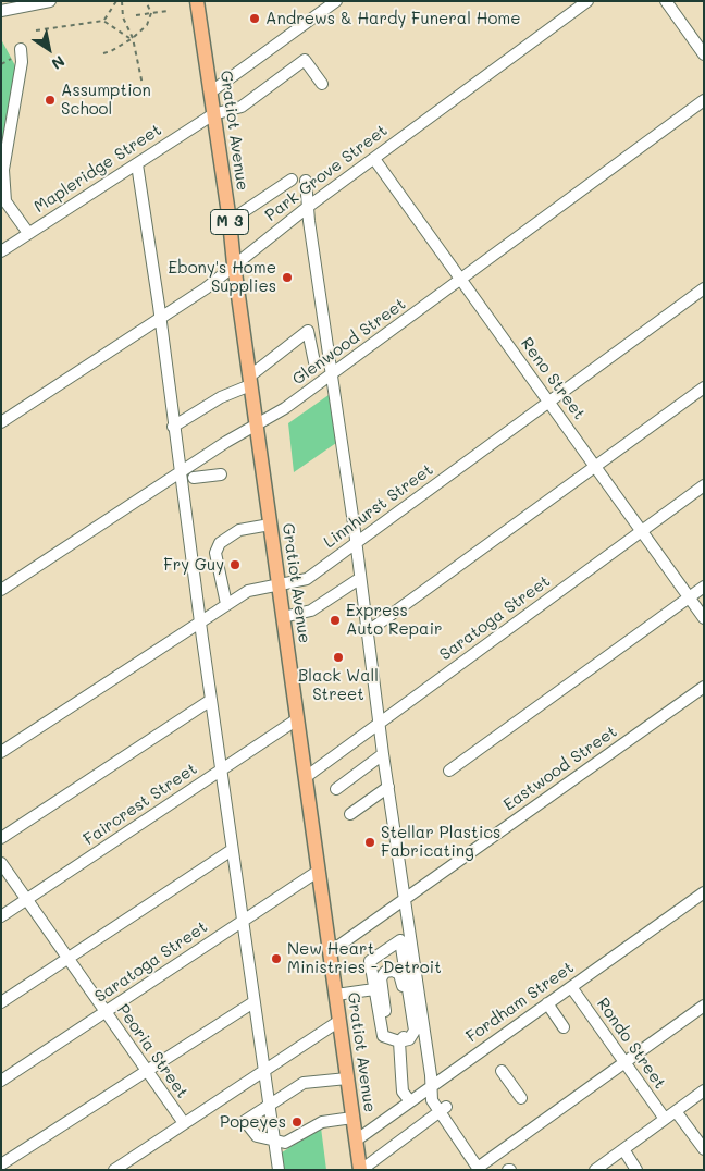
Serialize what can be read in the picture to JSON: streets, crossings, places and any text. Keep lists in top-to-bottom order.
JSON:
{
  "streets": {
    "main road": ["Gratiot Avenue", "M 3"],
    "street": [
      "Mapleridge Street",
      "Park Grove Street",
      "Glenwood Street",
      "Reno Street",
      "Linnhurst Street",
      "Saratoga Street",
      "Eastwood Street",
      "Faircrest Street",
      "Fordham Street",
      "Rondo Street",
      "Peoria Street"
    ]
  },
  "crossings": [
    ["Gratiot Avenue", "Mapleridge Street"],
    ["Gratiot Avenue", "Park Grove Street"],
    ["Gratiot Avenue", "Glenwood Street"],
    ["Gratiot Avenue", "Linnhurst Street"],
    ["Gratiot Avenue", "Saratoga Street"],
    ["Gratiot Avenue", "Eastwood Street"],
    ["Gratiot Avenue", "Faircrest Street"],
    ["Gratiot Avenue", "Fordham Street"],
    ["Park Grove Street", "Reno Street"],
    ["Glenwood Street", "Reno Street"],
    ["Reno Street", "Linnhurst Street"],
    ["Reno Street", "Saratoga Street"],
    ["Saratoga Street", "Peoria Street"],
    ["Faircrest Street", "Peoria Street"],
    ["Fordham Street", "Rondo Street"]
  ],
  "places": [
    "Andrews & Hardy Funeral Home",
    "Assumption School",
    "Ebony's Home Supplies",
    "Fry Guy",
    "Express Auto Repair",
    "Black Wall Street",
    "Stellar Plastics Fabricating",
    "New Heart Ministries - Detroit",
    "Popeyes"
  ],
  "north": "bottom right"
}
